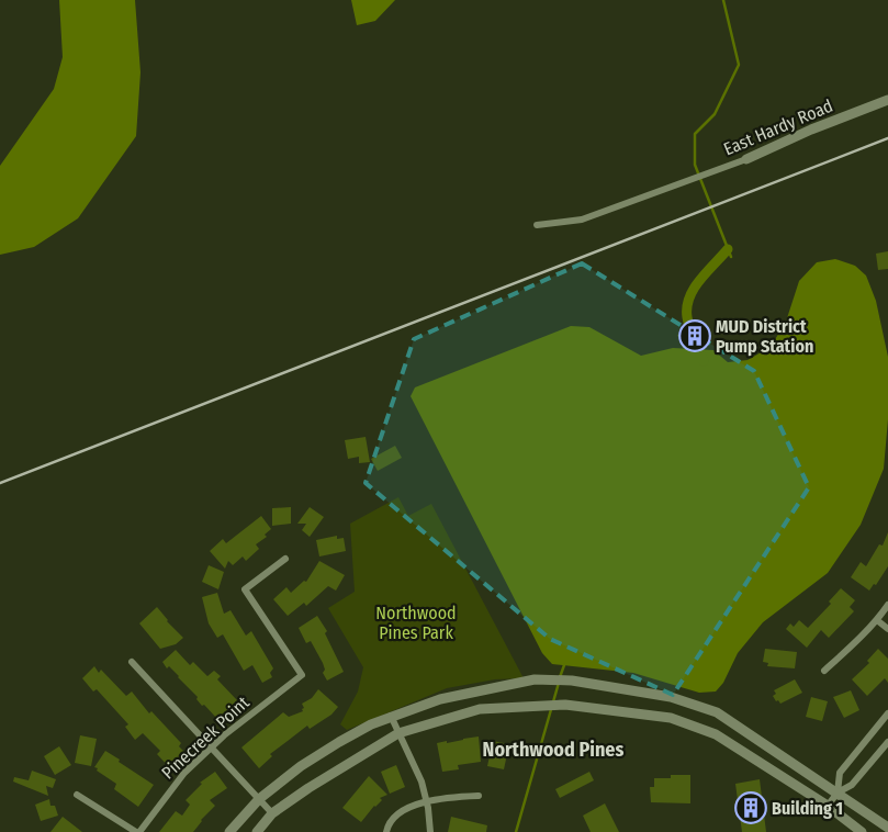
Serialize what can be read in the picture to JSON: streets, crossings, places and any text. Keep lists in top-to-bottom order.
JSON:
{
  "streets": {
    "street": ["East Hardy Road", "Pinecreek Point"]
  },
  "districts": ["Northwood Pines"],
  "parks": ["Northwood Pines Park"],
  "places": {
    "building": ["MUD District Pump Station", "Building 1"]
  }
}
